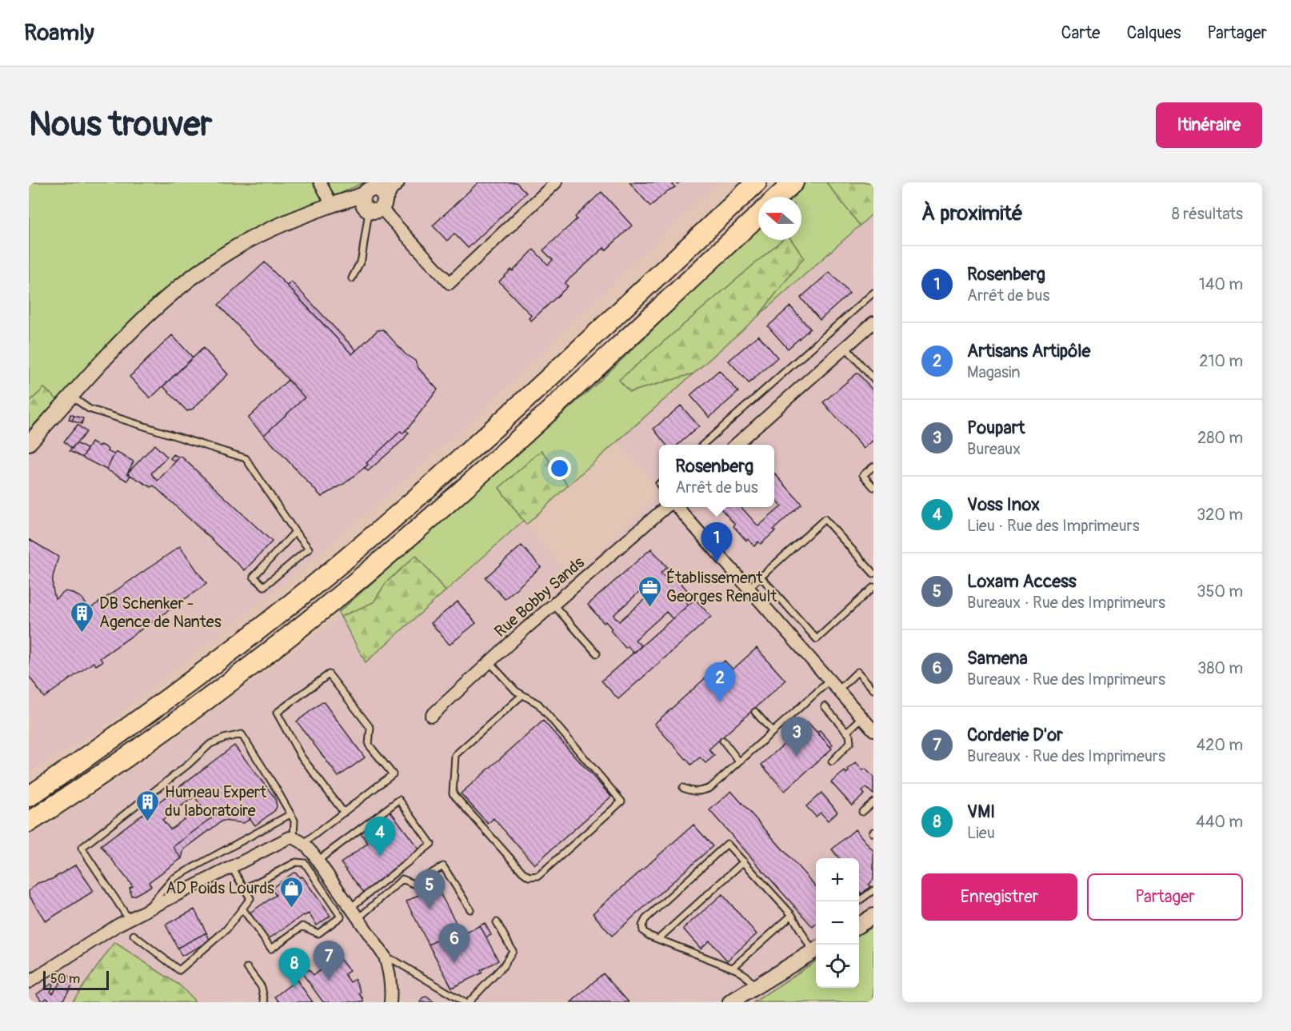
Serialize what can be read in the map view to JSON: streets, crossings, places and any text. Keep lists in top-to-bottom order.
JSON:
{
  "streets": {
    "street": ["Rue Bobby Sands"]
  },
  "places": {
    "office": ["Établissement Georges Renault"],
    "building": ["DB Schenker - Agence de Nantes", "Humeau Expert du laboratoire"],
    "shop": ["AD Poids Lourds"]
  },
  "scale_bar": "50 m",
  "north": "left",
  "page": {
    "header": "Roamly",
    "nav": ["Carte", "Calques", "Partager"],
    "buttons": [
      "Itinéraire",
      ["Enregistrer", "Partager"]
    ],
    "title": "Nous trouver",
    "heading": ["À proximité", "8 résultats"],
    "list": [
      {
        "mark": "1",
        "name": "Rosenberg",
        "note": "Arrêt de bus",
        "value": "140 m"
      },
      {
        "mark": "2",
        "name": "Artisans Artipôle",
        "note": "Magasin",
        "value": "210 m"
      },
      {
        "mark": "3",
        "name": "Poupart",
        "note": "Bureaux",
        "value": "280 m"
      },
      {
        "mark": "4",
        "name": "Voss Inox",
        "note": "Lieu · Rue des Imprimeurs",
        "value": "320 m"
      },
      {
        "mark": "5",
        "name": "Loxam Access",
        "note": "Bureaux · Rue des Imprimeurs",
        "value": "350 m"
      },
      {
        "mark": "6",
        "name": "Samena",
        "note": "Bureaux · Rue des Imprimeurs",
        "value": "380 m"
      },
      {
        "mark": "7",
        "name": "Corderie D'or",
        "note": "Bureaux · Rue des Imprimeurs",
        "value": "420 m"
      },
      {
        "mark": "8",
        "name": "VMI",
        "note": "Lieu",
        "value": "440 m"
      }
    ],
    "popup": ["Rosenberg", "Arrêt de bus"],
    "pins": [
      "1",
      "2",
      "3",
      "4",
      "5",
      "6",
      "7",
      "8"
    ],
    "map_buttons": ["+", "−"],
    "scale": "50 m"
  }
}
